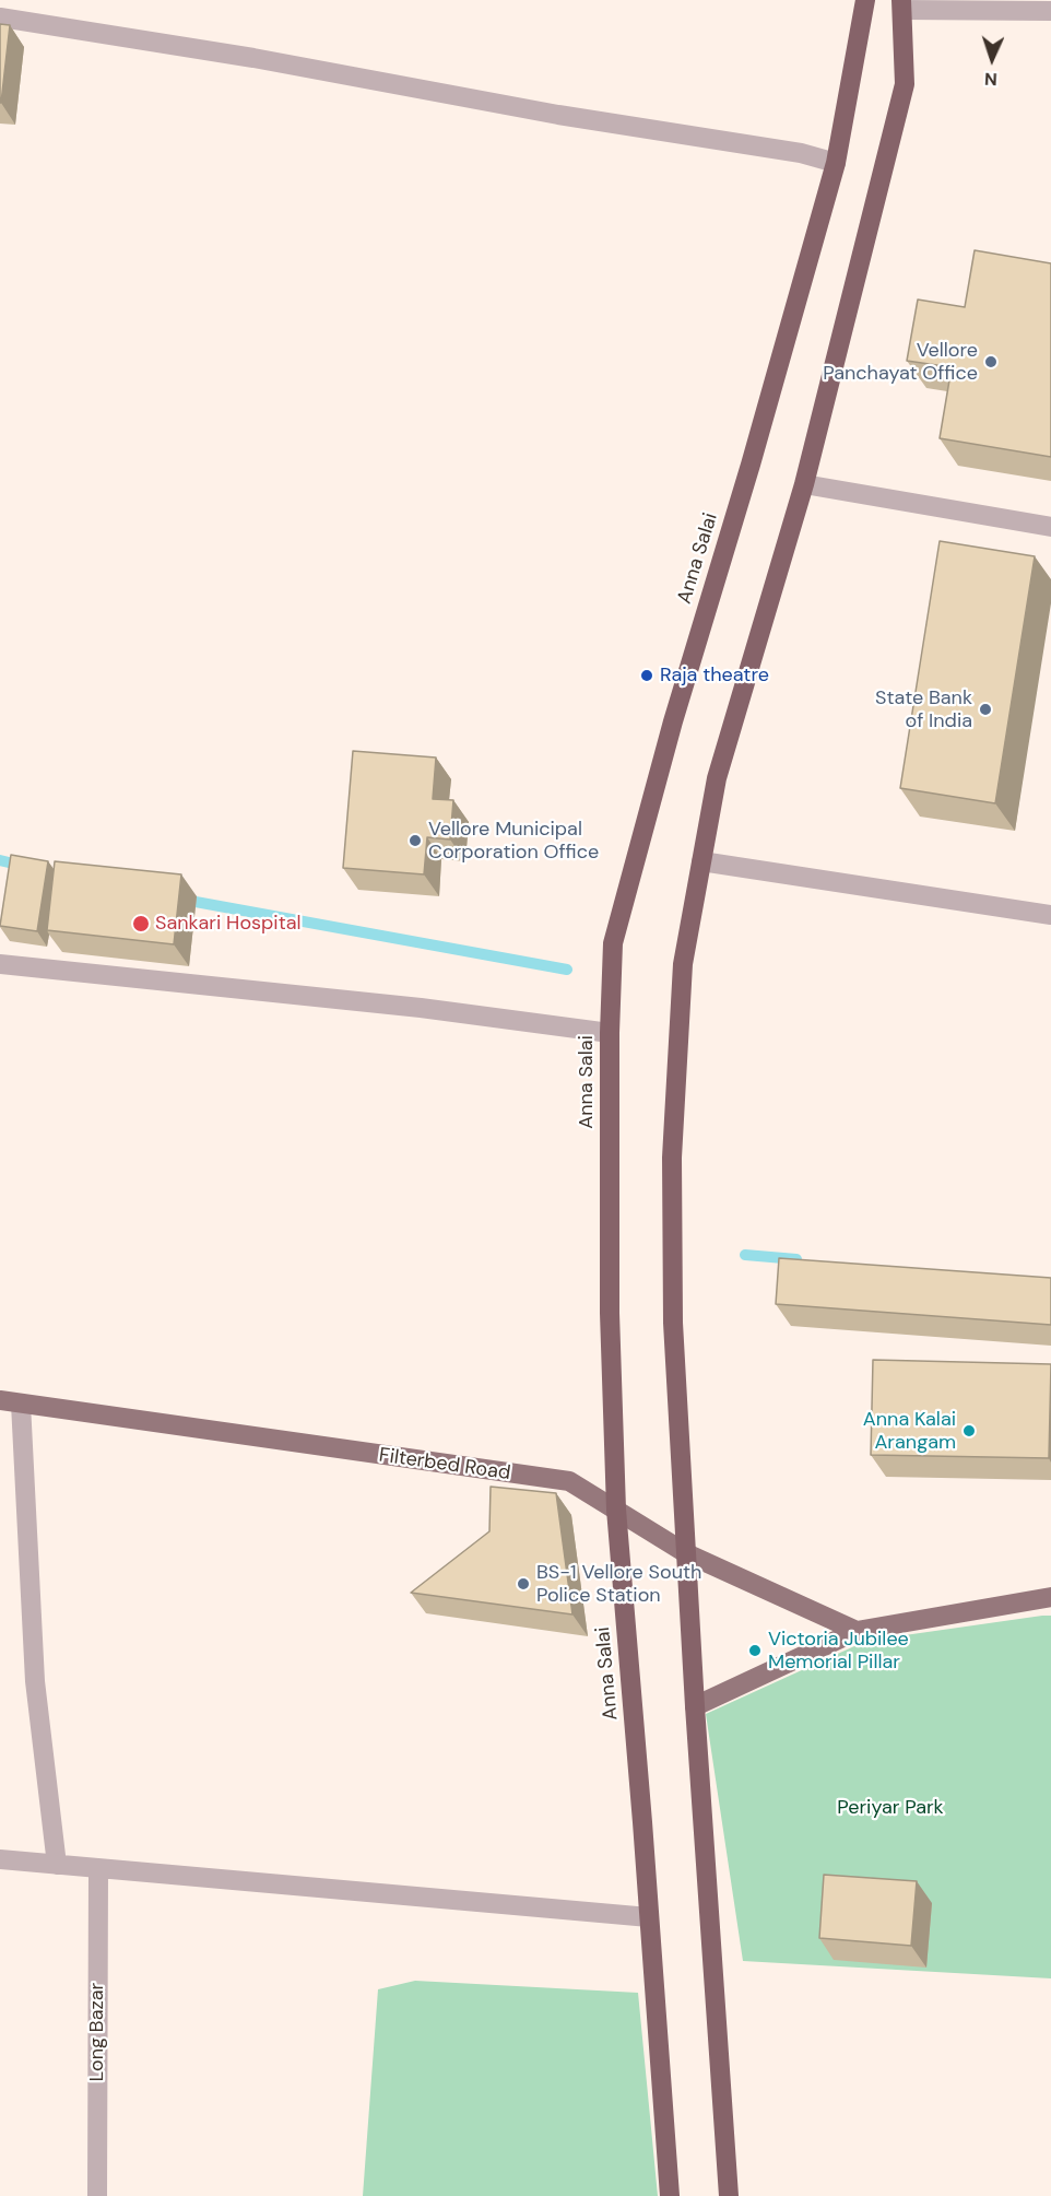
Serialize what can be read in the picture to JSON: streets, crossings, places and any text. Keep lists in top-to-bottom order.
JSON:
{
  "streets": {
    "highway": ["Anna Salai"],
    "main road": ["Filterbed Road"],
    "street": ["Long Bazar"]
  },
  "crossings": [
    ["Anna Salai", "Filterbed Road"]
  ],
  "parks": ["Periyar Park"],
  "places": [
    "Vellore Panchayat Office",
    "Raja theatre",
    "State Bank of India",
    "Vellore Municipal Corporation Office",
    "Sankari Hospital",
    "Anna Kalai Arangam",
    "BS-1 Vellore South Police Station",
    "Victoria Jubilee Memorial Pillar"
  ],
  "north": "bottom"
}
